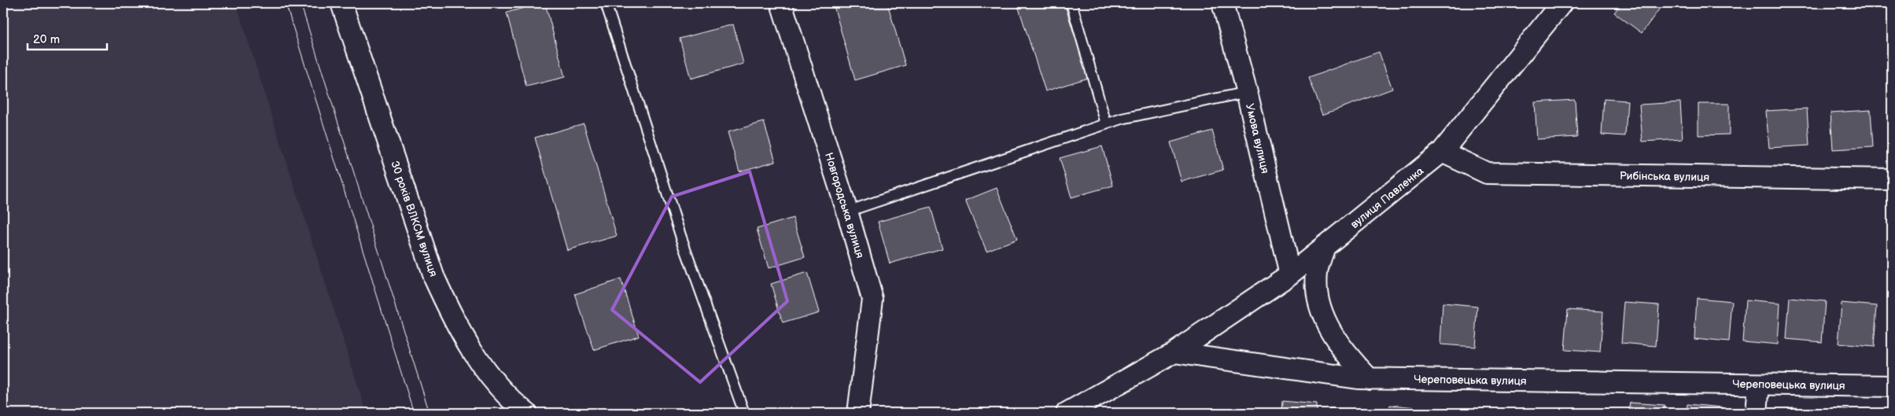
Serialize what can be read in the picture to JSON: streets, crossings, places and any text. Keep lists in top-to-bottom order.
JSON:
{
  "streets": {
    "street": [
      "Умова вулиця",
      "Рибінська вулиця",
      "вулиця Павленка",
      "Новгородська вулиця",
      "30 років ВЛКСМ вулиця",
      "Череповецька вулиця"
    ]
  },
  "crossings": [
    ["Умова вулиця", "вулиця Павленка"],
    ["Рибінська вулиця", "вулиця Павленка"],
    ["вулиця Павленка", "Череповецька вулиця"]
  ],
  "scale_bar": "20 m"
}
